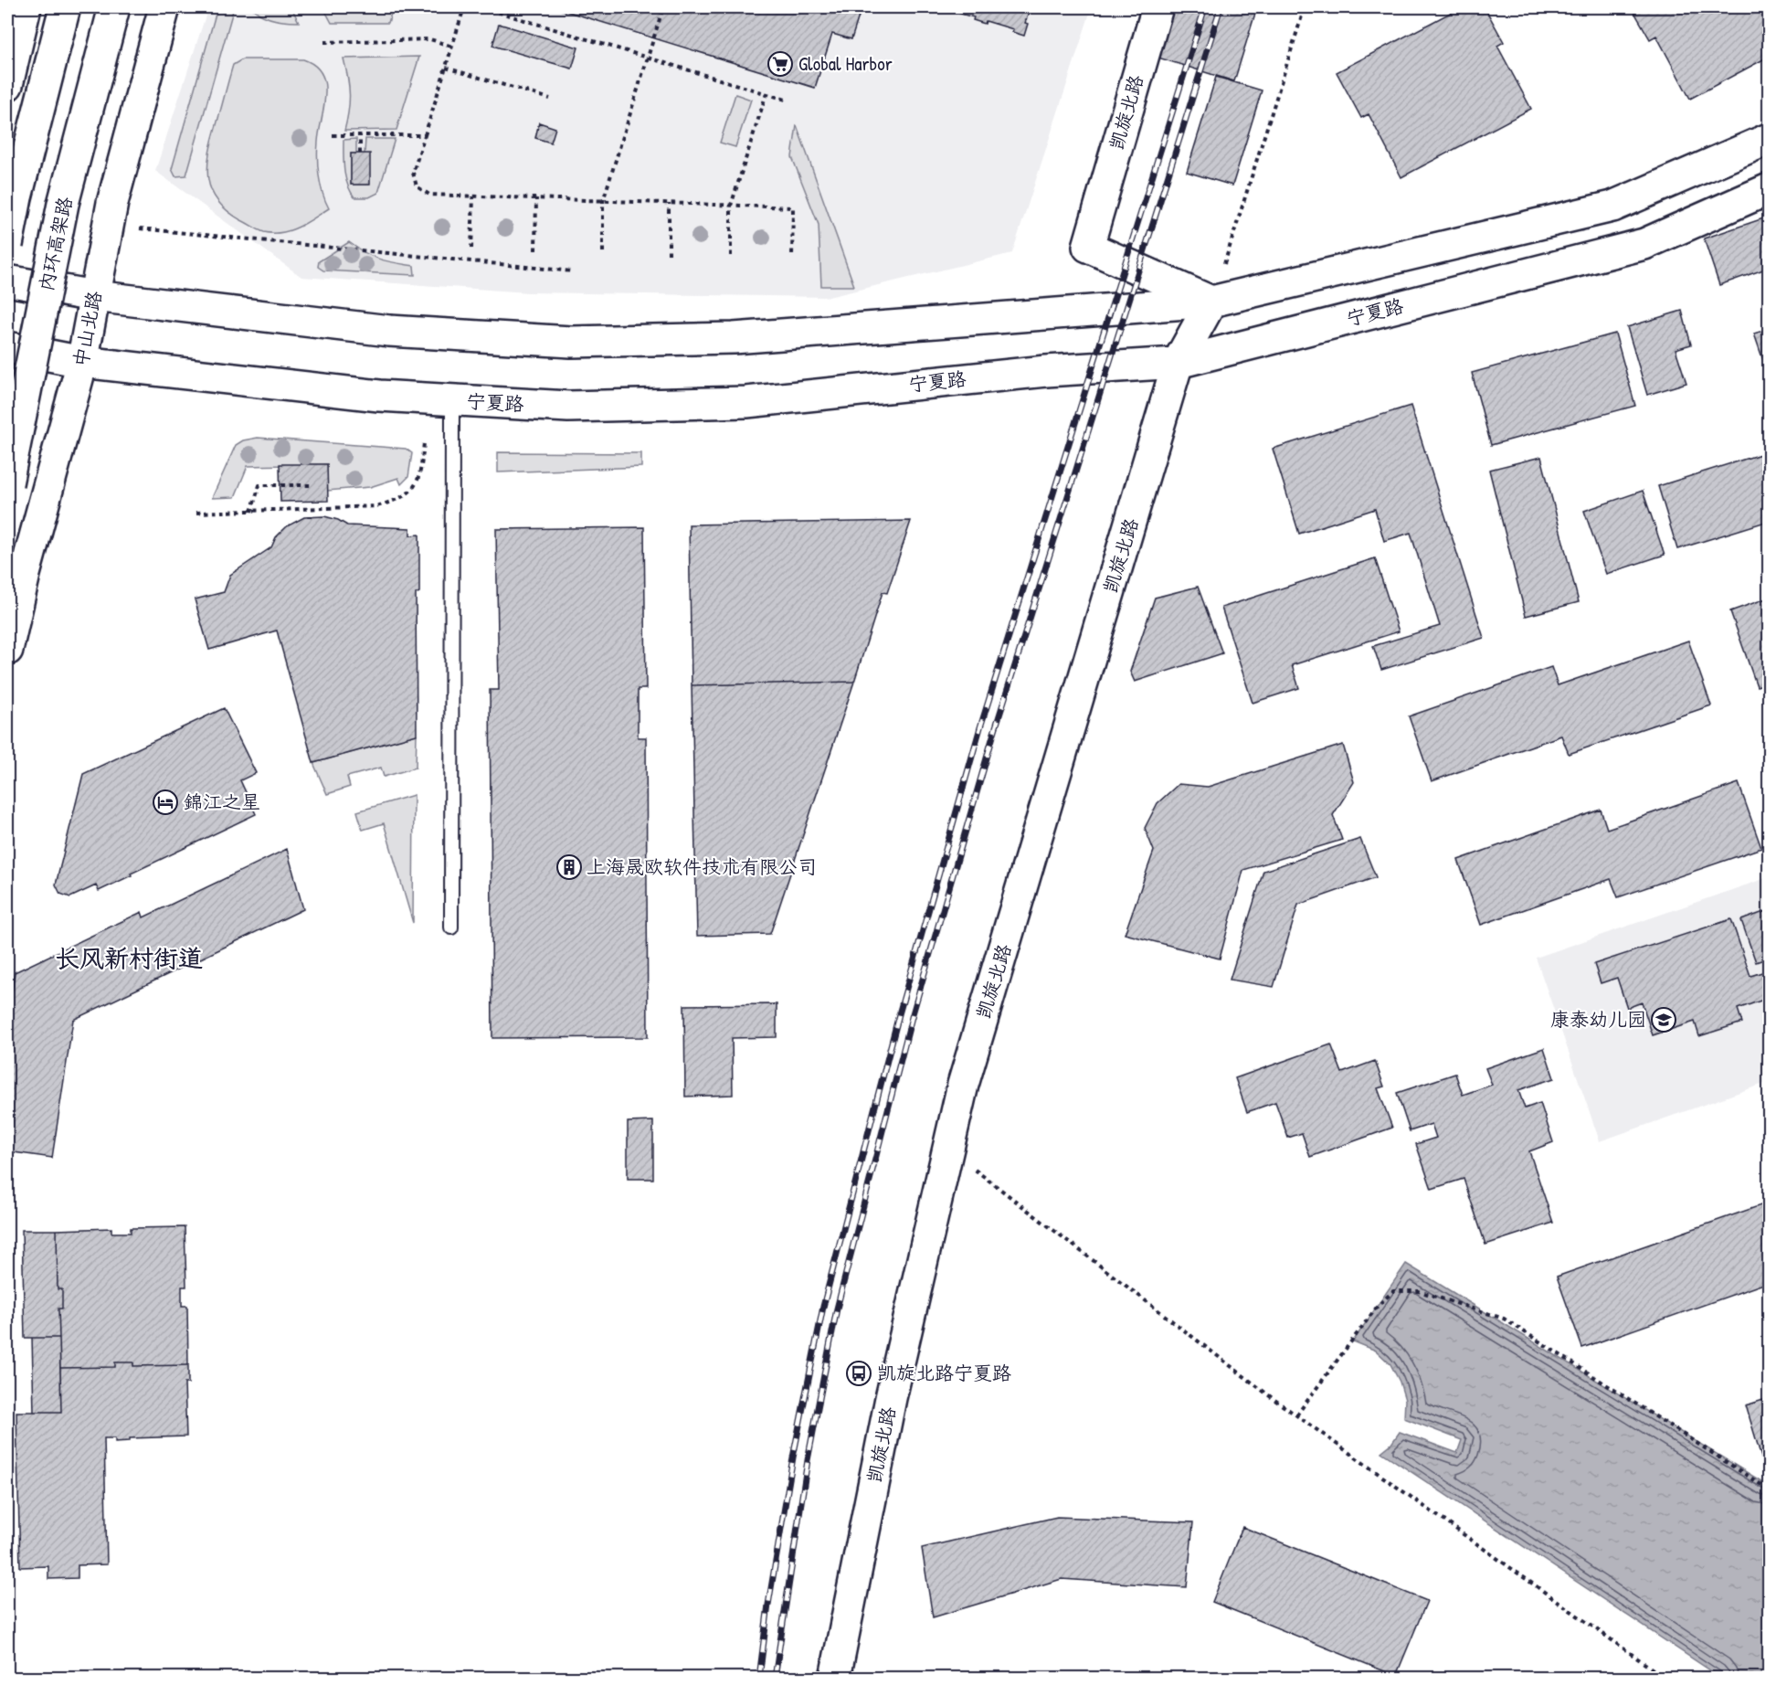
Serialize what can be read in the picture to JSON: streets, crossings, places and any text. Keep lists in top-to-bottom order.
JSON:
{
  "streets": {
    "main road": [
      "凯旋北路",
      "内环高架路",
      "宁夏路",
      "中山北路"
    ]
  },
  "crossings": [
    ["凯旋北路", "宁夏路"],
    ["宁夏路", "中山北路"]
  ],
  "districts": ["长风新村街道"],
  "places": {
    "supermarket": ["Global Harbor"],
    "hotel": ["錦江之星"],
    "building": ["上海晟欧软件技术有限公司"],
    "school or university": ["康泰幼儿园"],
    "bus stop": ["凯旋北路宁夏路"]
  }
}
